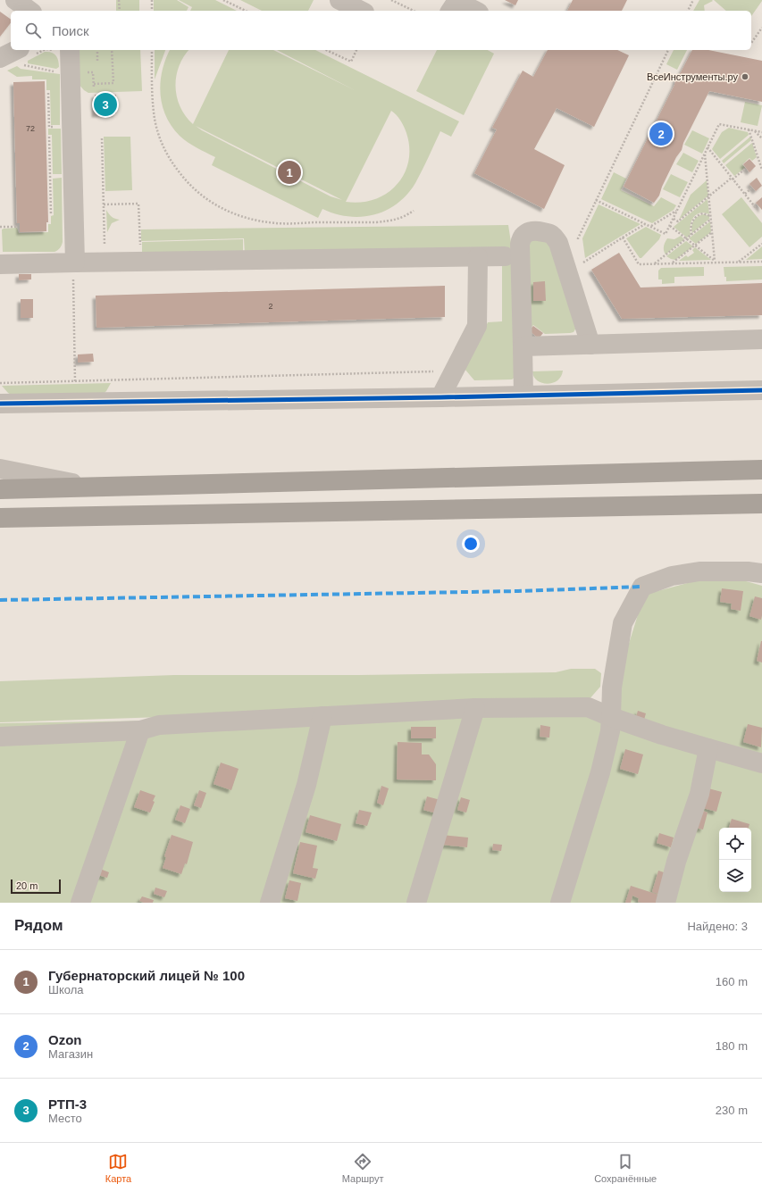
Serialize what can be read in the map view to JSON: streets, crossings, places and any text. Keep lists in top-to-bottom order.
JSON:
{
  "places": ["ВсеИнструменты.ру"],
  "house_numbers": ["72", "2"],
  "scale_bar": "20 m",
  "page": {
    "search": "Поиск",
    "pins": ["3", "2", "1"],
    "scale": "20 m",
    "heading": ["Рядом", "Найдено: 3"],
    "list": [
      {
        "mark": "1",
        "name": "Губернаторский лицей № 100",
        "note": "Школа",
        "value": "160 m"
      },
      {
        "mark": "2",
        "name": "Ozon",
        "note": "Магазин",
        "value": "180 m"
      },
      {
        "mark": "3",
        "name": "РТП-3",
        "note": "Место",
        "value": "230 m"
      }
    ],
    "nav": ["Карта", "Маршрут", "Сохранённые"]
  }
}
